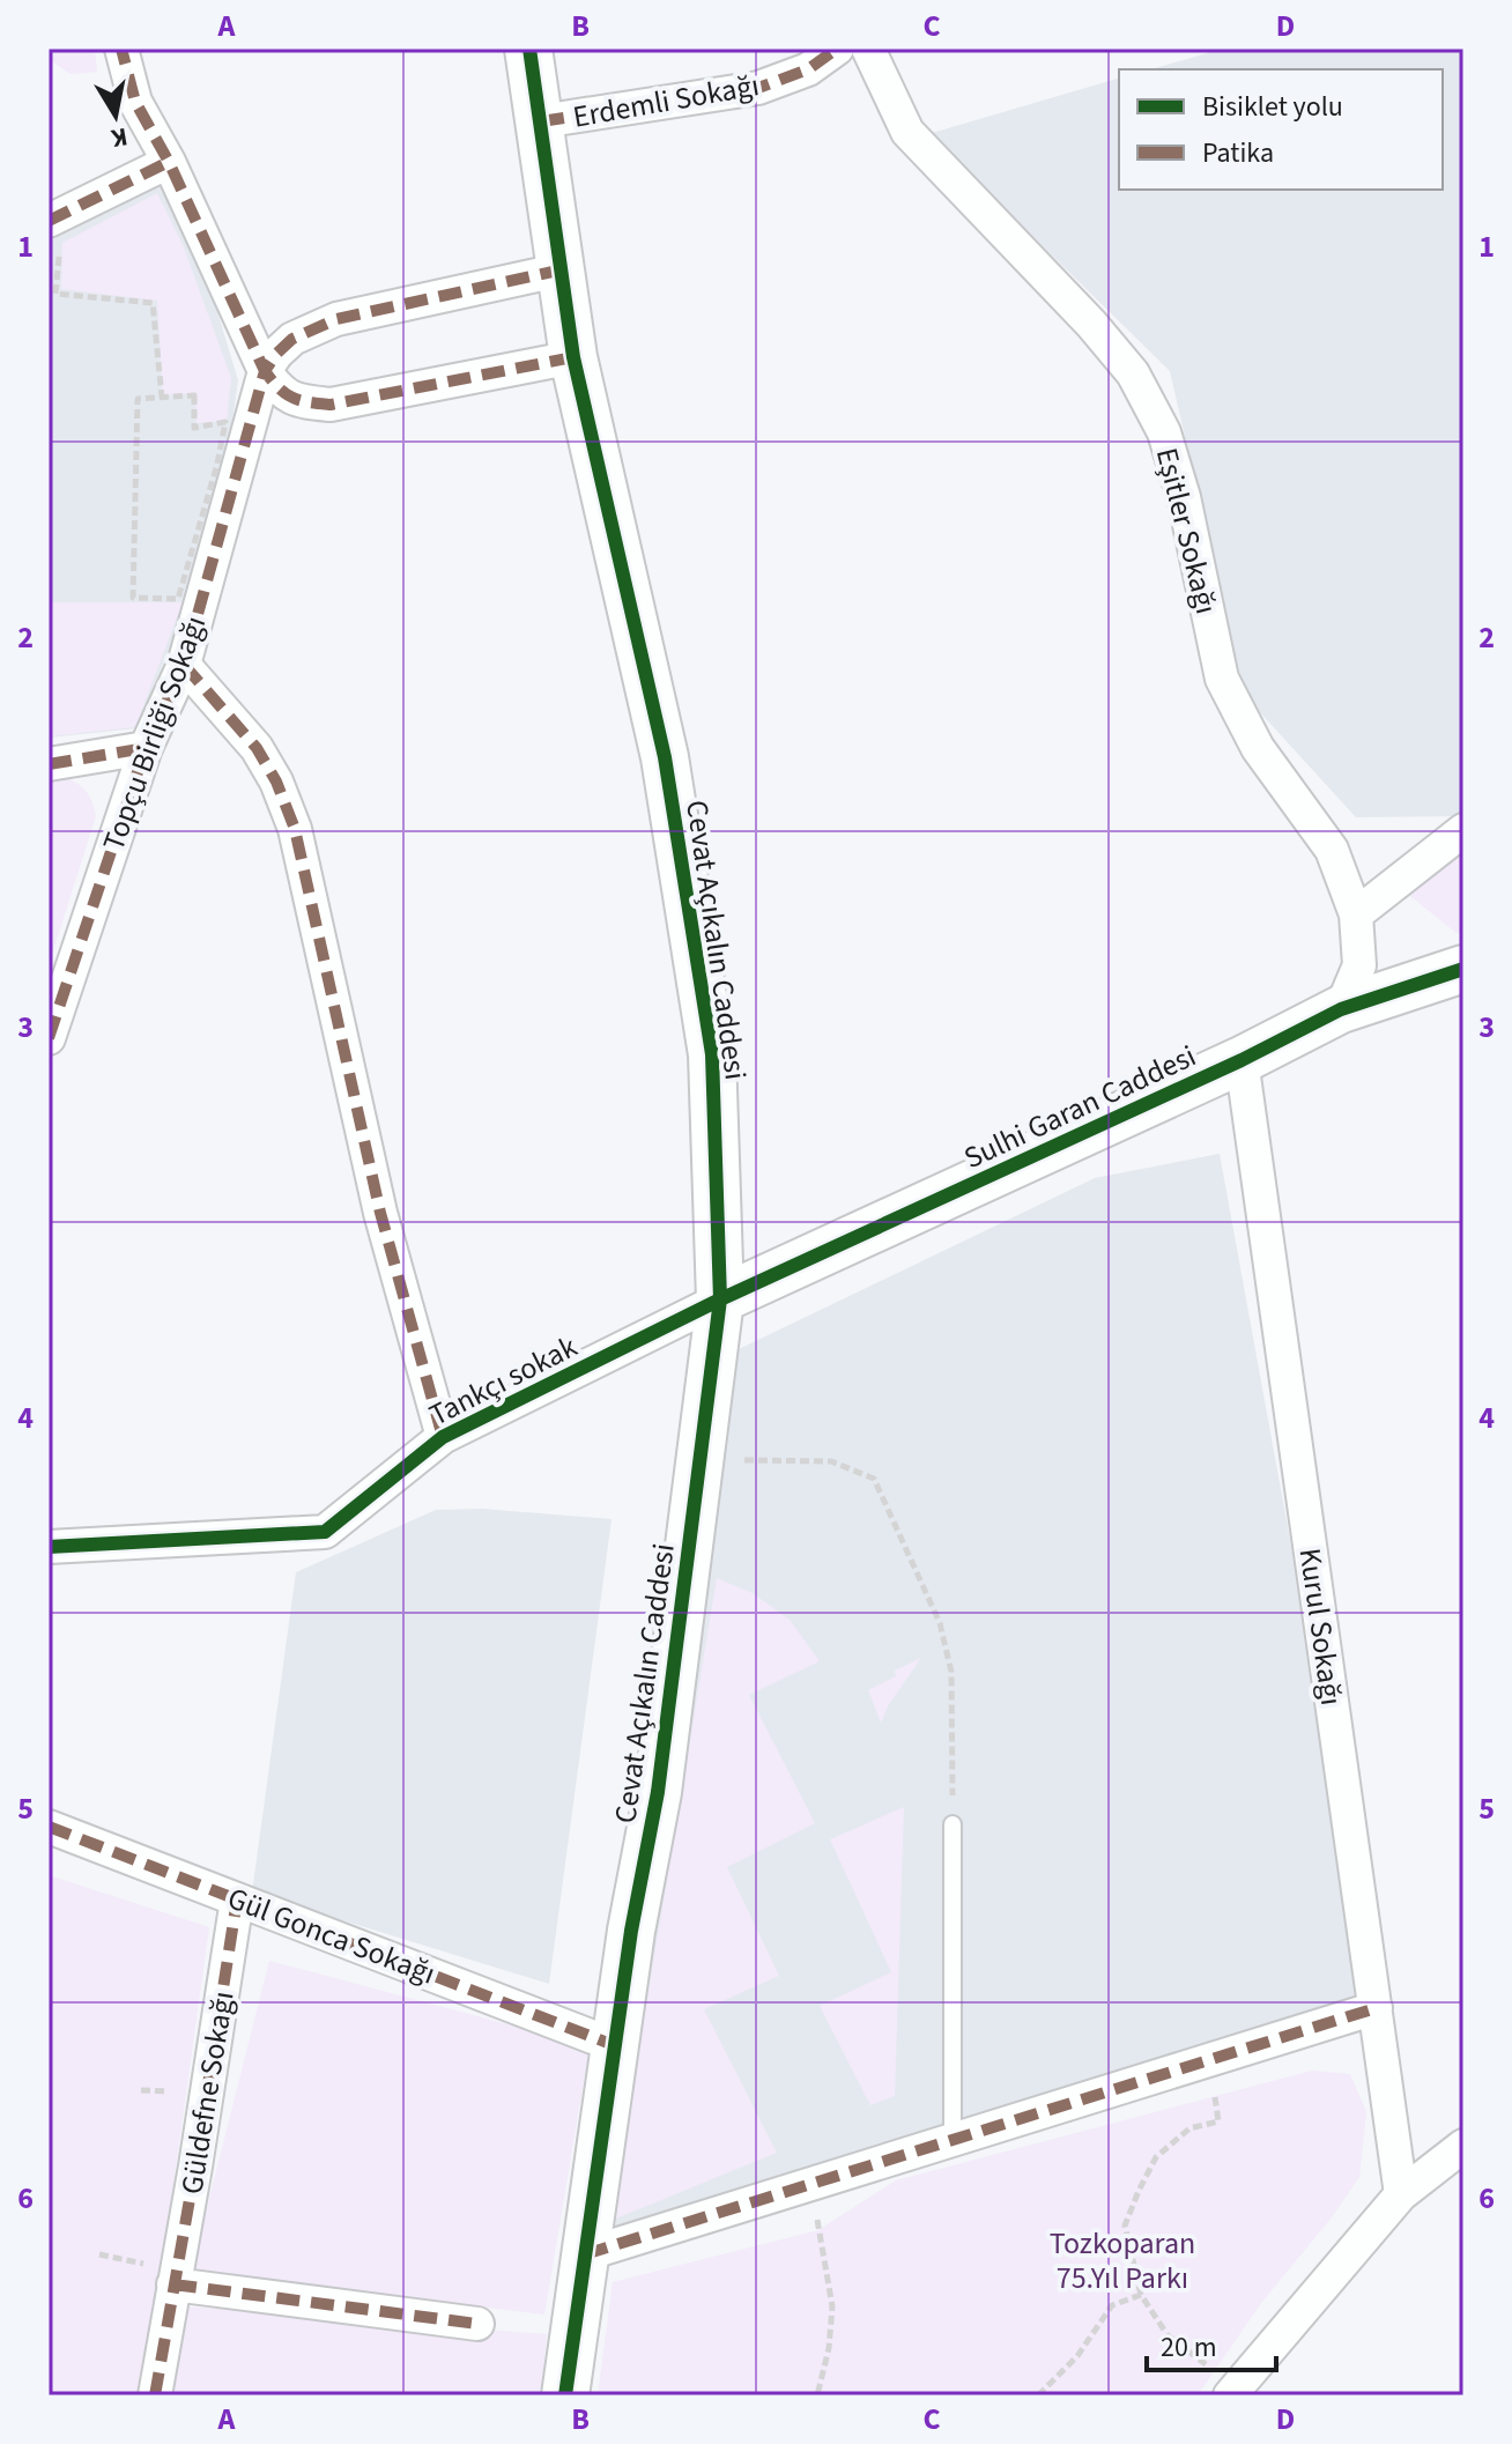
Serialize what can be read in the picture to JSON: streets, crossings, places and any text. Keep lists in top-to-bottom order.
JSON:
{
  "streets": {
    "street": [
      "Erdemli Sokağı",
      "Eşitler Sokağı",
      "Topçu Birliği Sokağı",
      "Cevat Açıkalın Caddesi",
      "Sulhi Garan Caddesi",
      "Tankçı sokak",
      "Kurul Sokağı",
      "Gül Gonca Sokağı",
      "Güldefne Sokağı"
    ]
  },
  "crossings": [
    ["Erdemli Sokağı", "Cevat Açıkalın Caddesi"],
    ["Eşitler Sokağı", "Sulhi Garan Caddesi"],
    ["Topçu Birliği Sokağı", "Cevat Açıkalın Caddesi"],
    ["Cevat Açıkalın Caddesi", "Sulhi Garan Caddesi"],
    ["Cevat Açıkalın Caddesi", "Tankçı sokak"],
    ["Cevat Açıkalın Caddesi", "Gül Gonca Sokağı"],
    ["Sulhi Garan Caddesi", "Tankçı sokak"],
    ["Sulhi Garan Caddesi", "Kurul Sokağı"],
    ["Gül Gonca Sokağı", "Güldefne Sokağı"]
  ],
  "parks": ["Tozkoparan 75.Yıl Parkı"],
  "legend": ["Bisiklet yolu", "Patika"],
  "scale_bar": "20 m",
  "north": "bottom",
  "grid": {
    "columns": [
      "A",
      "B",
      "C",
      "D"
    ],
    "rows": [
      "1",
      "2",
      "3",
      "4",
      "5",
      "6"
    ]
  }
}
